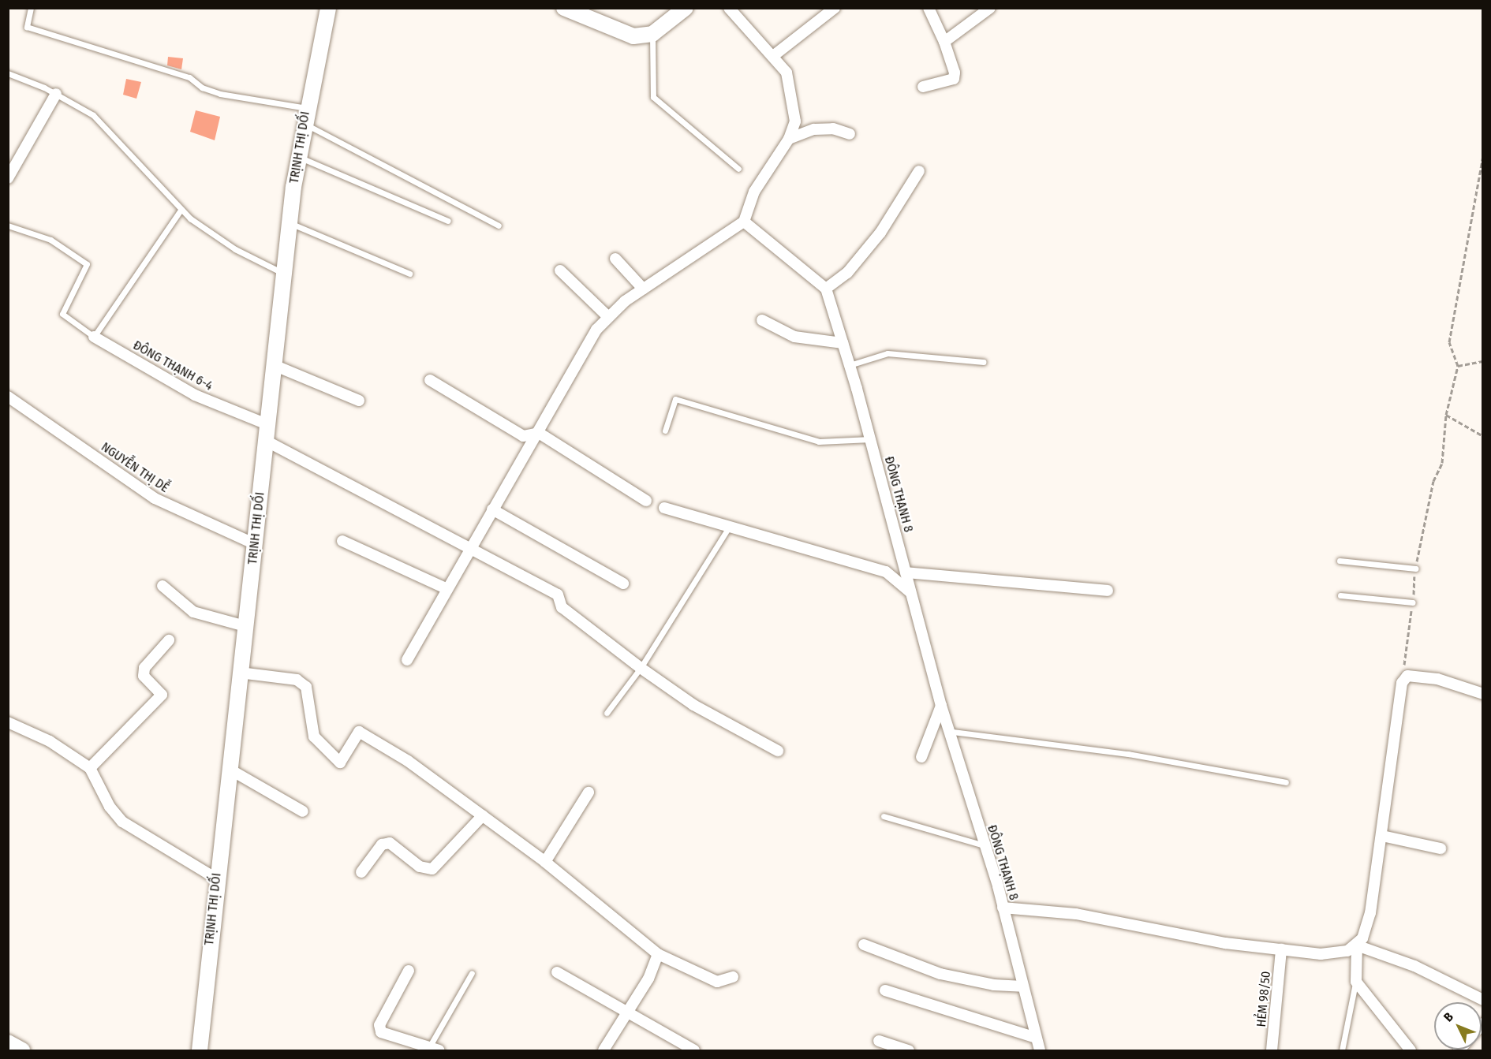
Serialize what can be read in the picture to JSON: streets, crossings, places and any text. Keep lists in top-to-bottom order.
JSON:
{
  "streets": {
    "street": [
      "TRỊNH THỊ DỐI",
      "ĐÔNG THẠNH 6-4",
      "NGUYỄN THỊ DỄ",
      "ĐÔNG THẠNH 8",
      "HẺM 98/50"
    ]
  },
  "crossings": [
    ["TRỊNH THỊ DỐI", "ĐÔNG THẠNH 6-4"],
    ["TRỊNH THỊ DỐI", "NGUYỄN THỊ DỄ"]
  ],
  "north": "top left"
}
